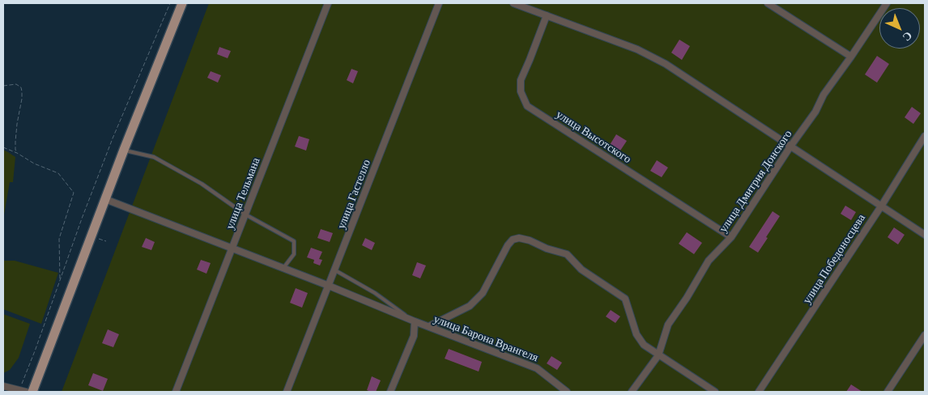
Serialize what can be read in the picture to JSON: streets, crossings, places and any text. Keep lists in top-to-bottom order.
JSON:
{
  "streets": {
    "street": [
      "улица Высотского",
      "улица Дмитрия Донского",
      "улица Тельмана",
      "улица Гастелло",
      "улица Победоносцева",
      "улица Барона Врангеля"
    ]
  },
  "crossings": [
    ["улица Высотского", "улица Дмитрия Донского"],
    ["улица Тельмана", "улица Барона Врангеля"],
    ["улица Гастелло", "улица Барона Врангеля"]
  ],
  "north": "bottom right"
}
